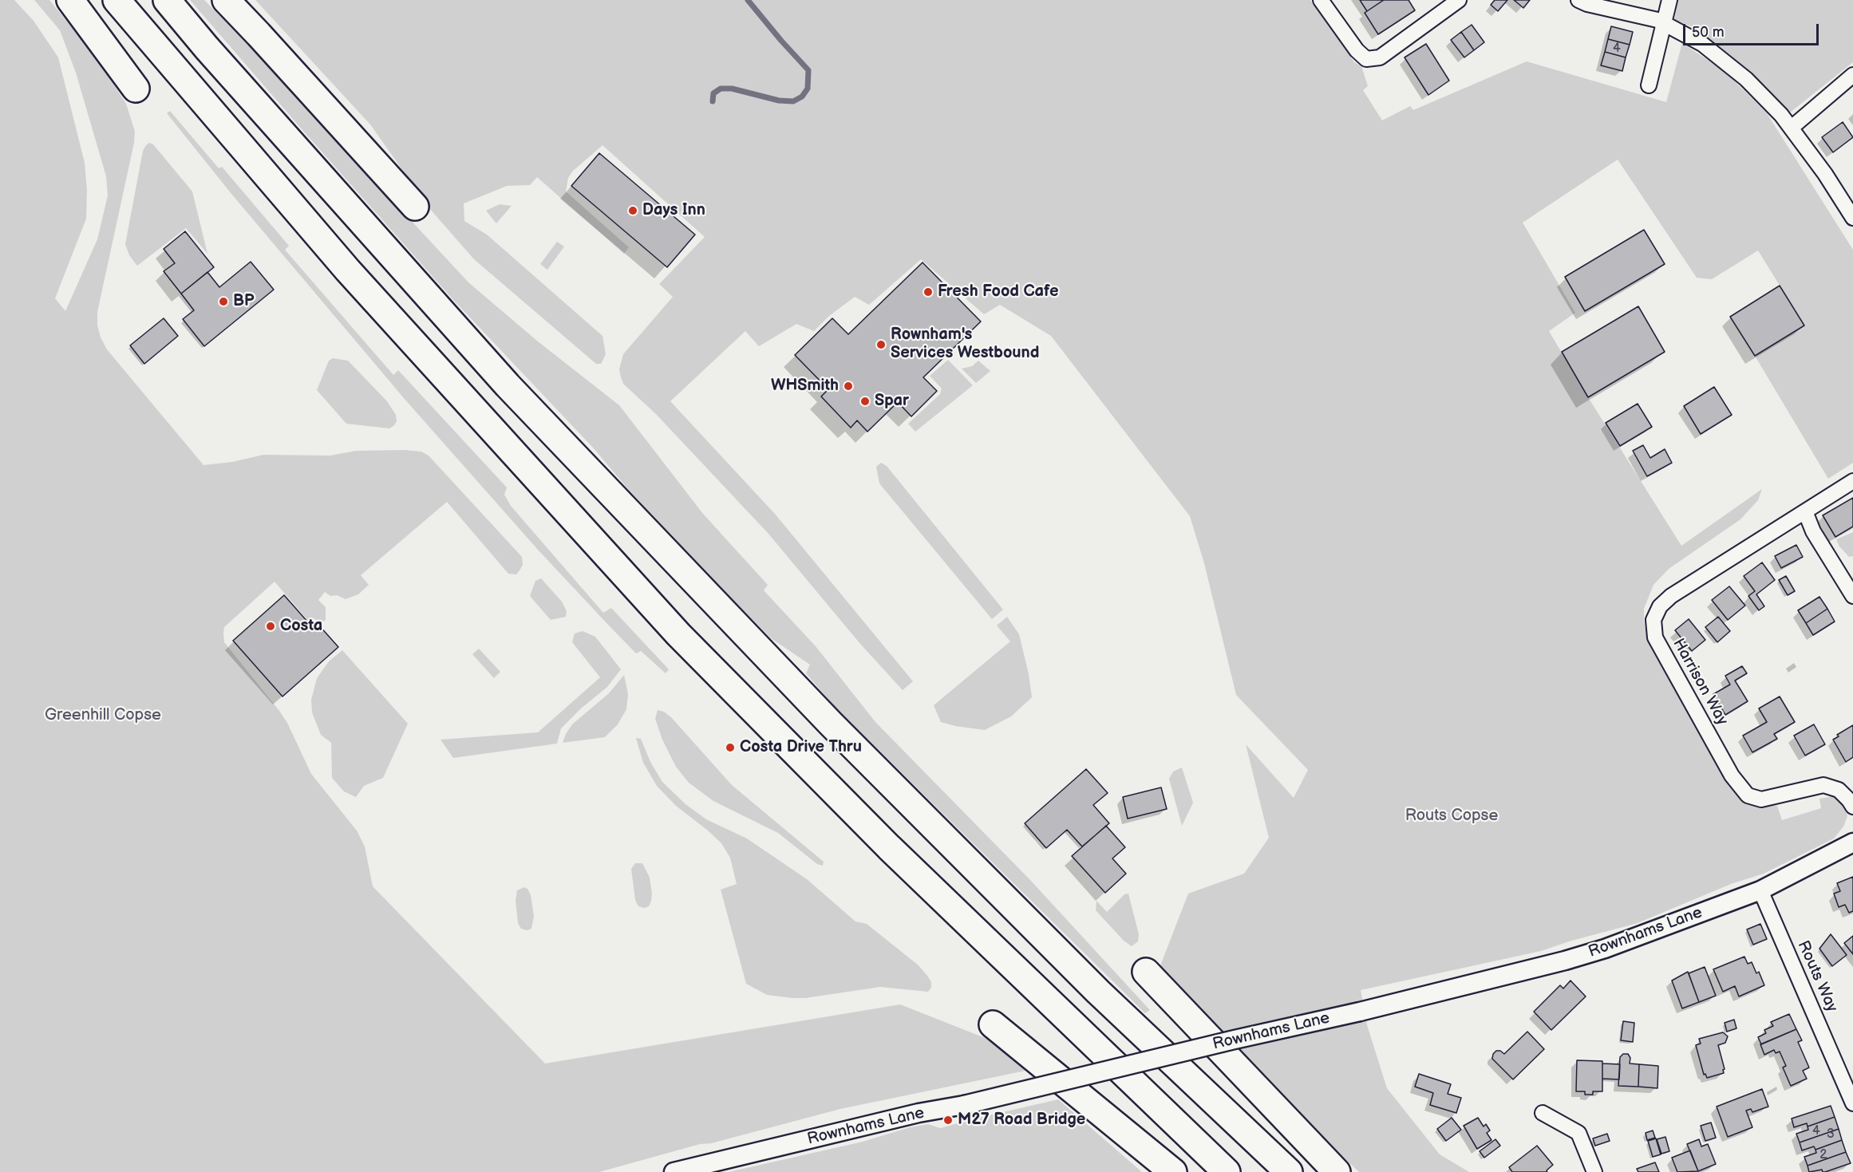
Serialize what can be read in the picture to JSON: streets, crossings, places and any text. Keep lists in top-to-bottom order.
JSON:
{
  "streets": {
    "street": ["Harrison Way", "Rownhams Lane", "Routs Way"]
  },
  "crossings": [
    ["Rownhams Lane", "Routs Way"]
  ],
  "parks": ["Greenhill Copse", "Routs Copse"],
  "places": [
    "Days Inn",
    "Fresh Food Cafe",
    "BP",
    "Rownham's Services Westbound",
    "WHSmith",
    "Spar",
    "Costa",
    "Costa Drive Thru",
    "M27 Road Bridge"
  ],
  "house_numbers": [
    "4",
    "4",
    "3",
    "2"
  ],
  "scale_bar": "50 m"
}
